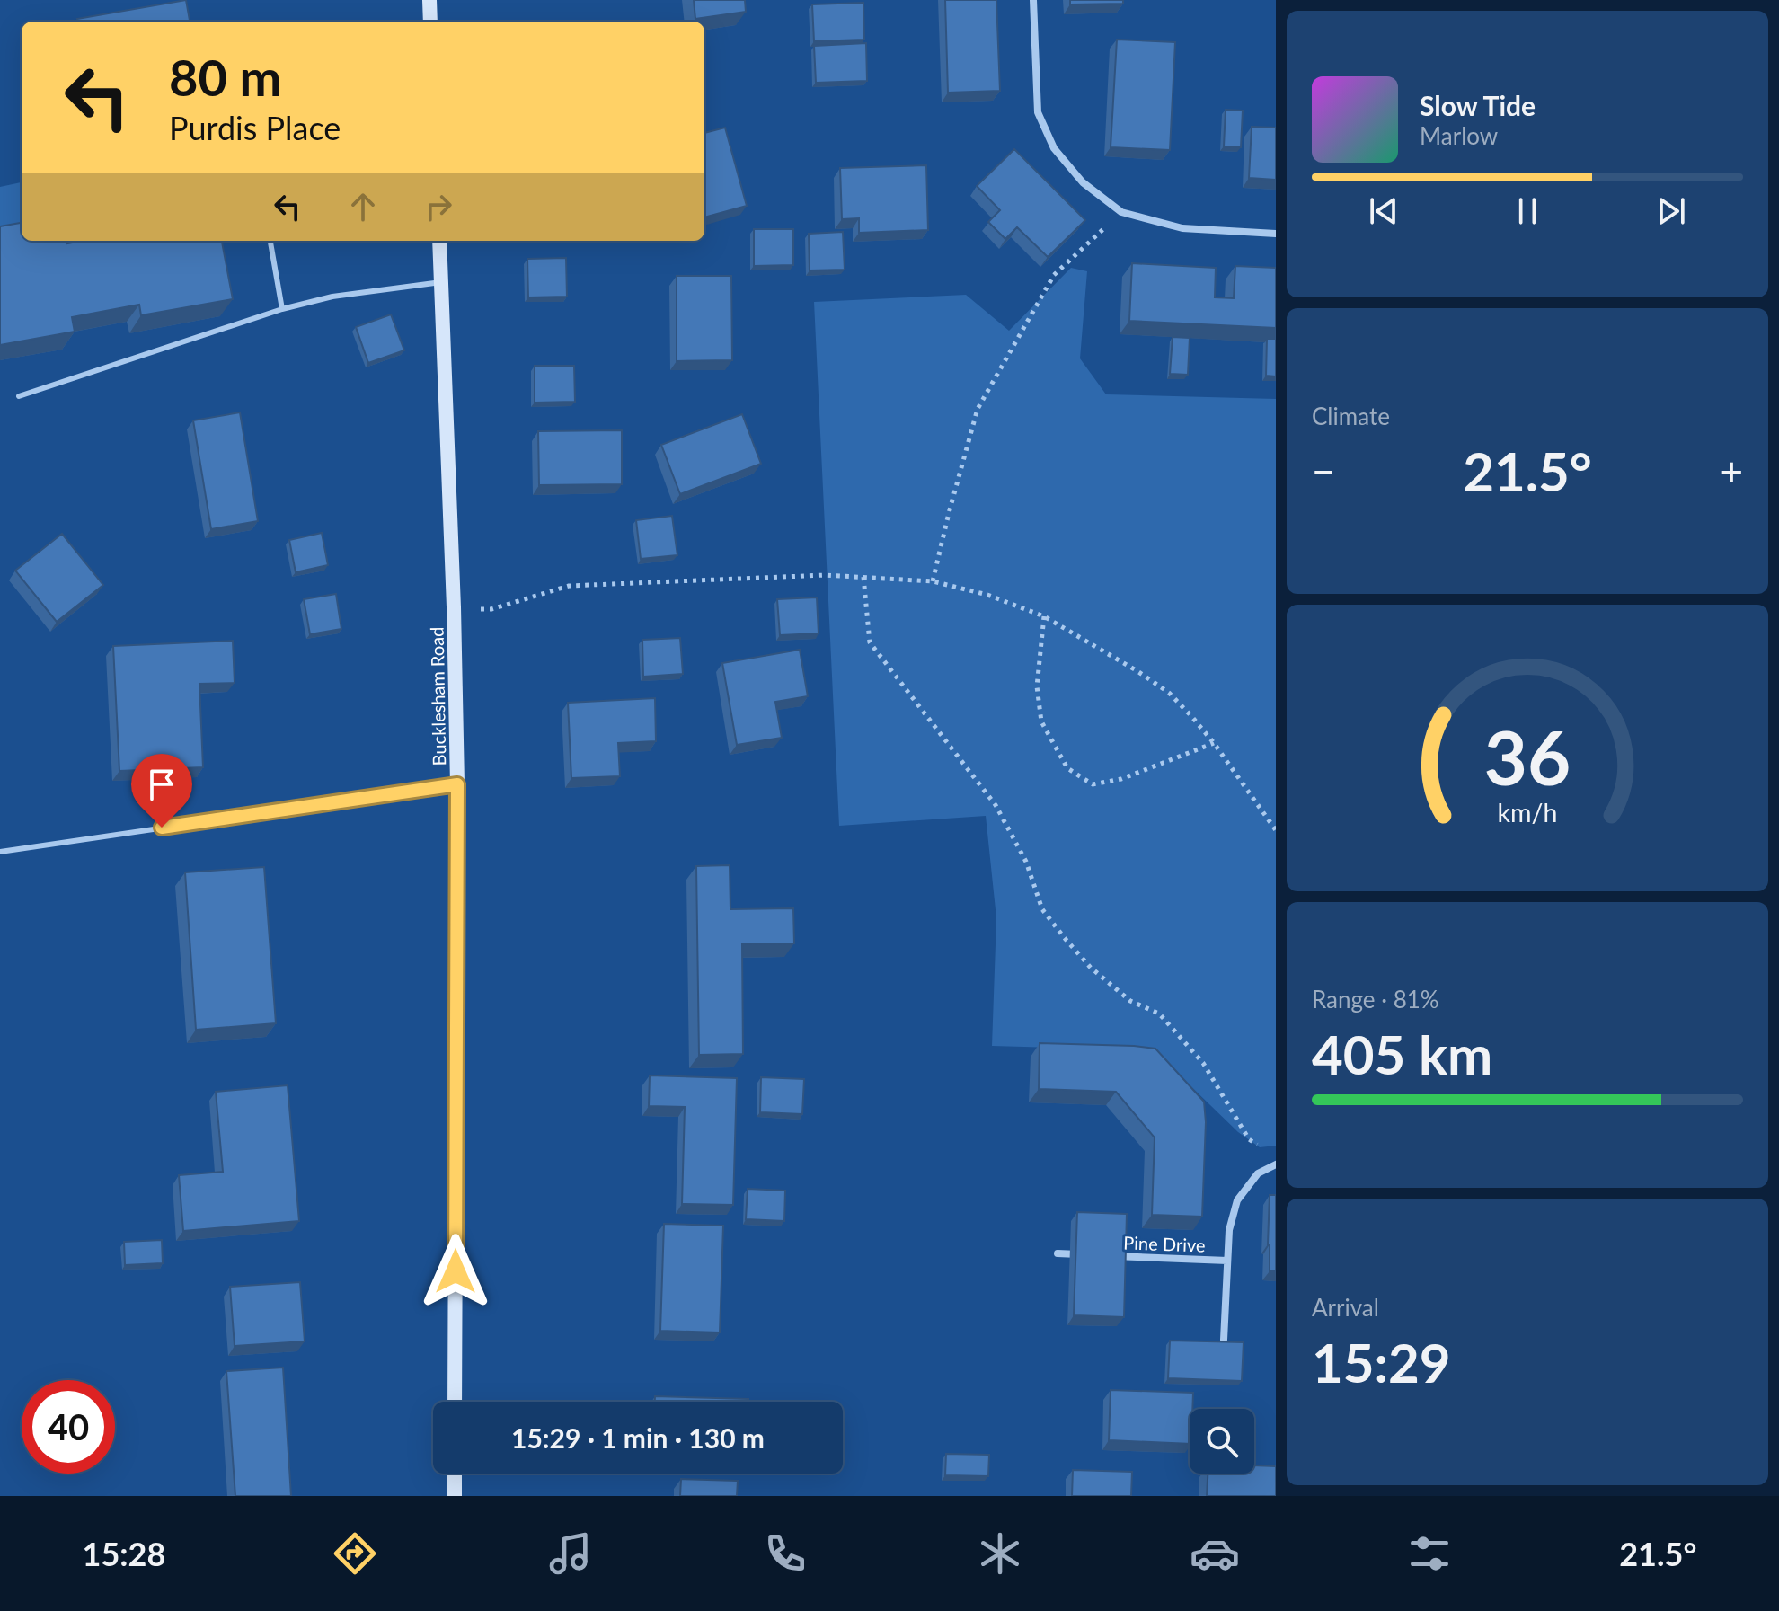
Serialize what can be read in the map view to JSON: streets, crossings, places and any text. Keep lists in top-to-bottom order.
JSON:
{
  "streets": {
    "street": ["Bucklesham Road", "Pine Drive"]
  },
  "page": {
    "turn": ["80 m", "Purdis Place"],
    "song": ["Slow Tide", "Marlow"],
    "tile": [
      "Climate",
      ["Range · 81%", "405 km"],
      ["Arrival", "15:29"]
    ],
    "heat": ["−", "21.5°", "+"],
    "limit": "40",
    "trip": "15:29 · 1 min · 130 m",
    "tabs": ["15:28", "21.5°"],
    "gauge": ["36", "km/h"]
  }
}
